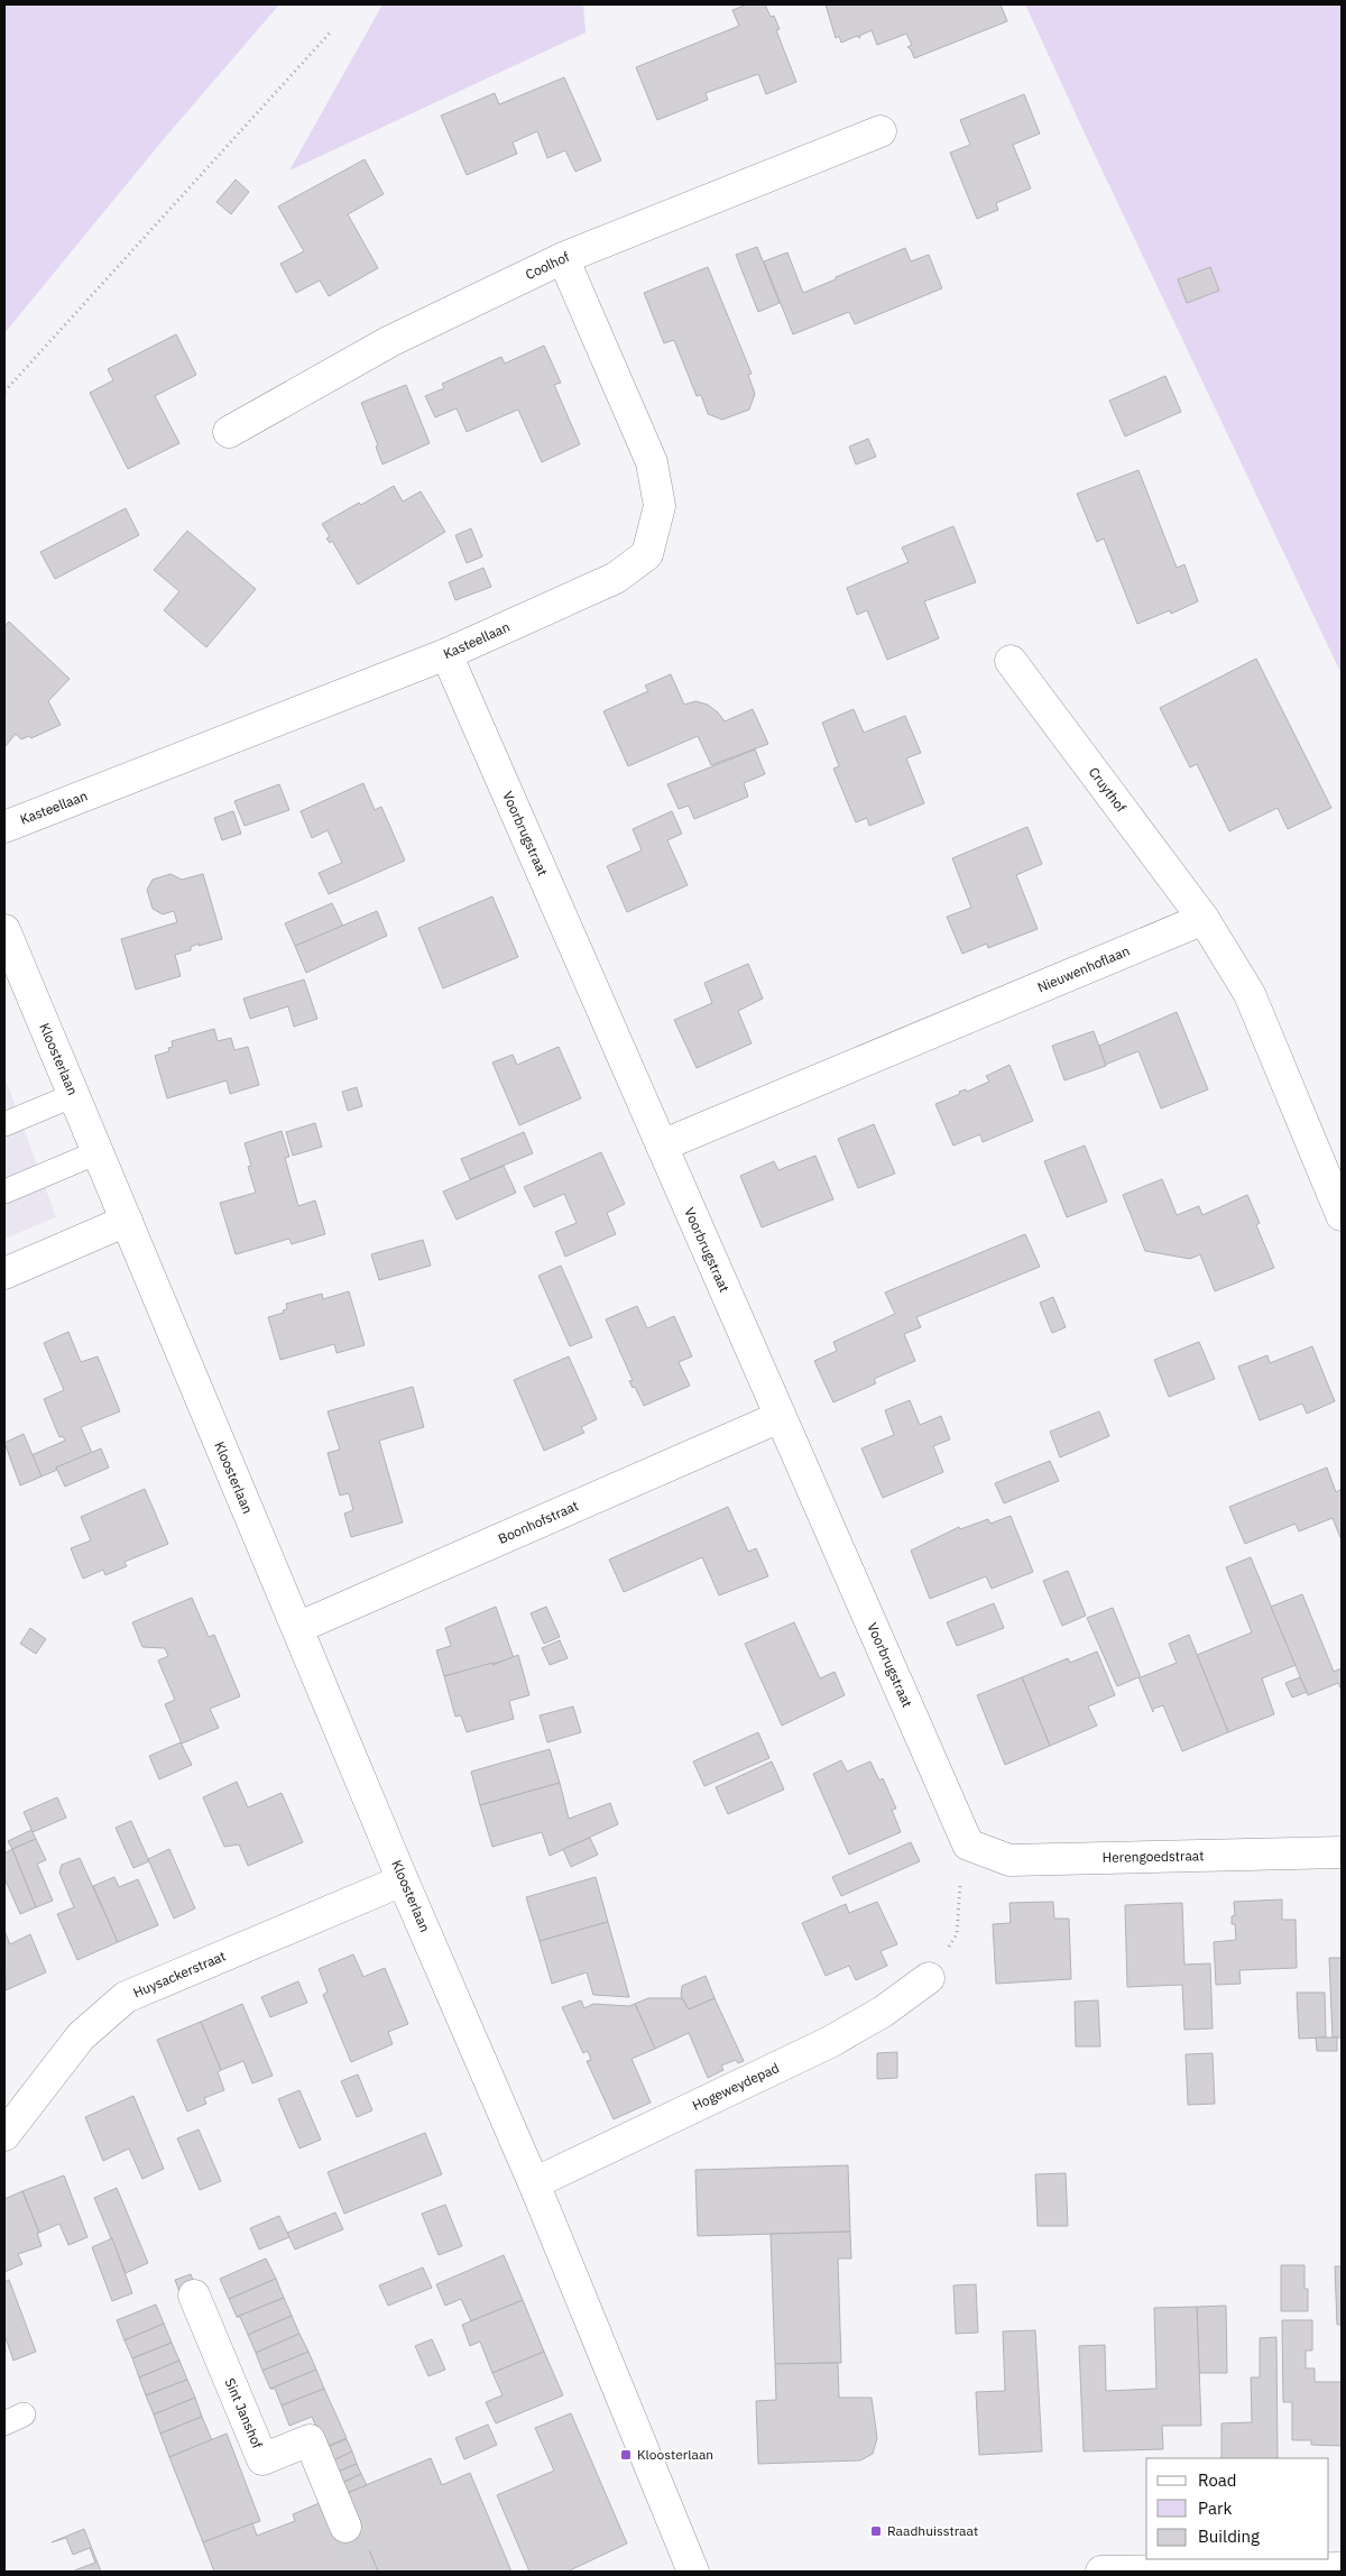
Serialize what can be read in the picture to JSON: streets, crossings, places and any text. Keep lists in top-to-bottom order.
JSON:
{
  "streets": {
    "street": [
      "Coolhof",
      "Kasteellaan",
      "Cruythof",
      "Voorbrugstraat",
      "Nieuwenhoflaan",
      "Kloosterlaan",
      "Boonhofstraat",
      "Herengoedstraat",
      "Huysackerstraat",
      "Hogeweydepad",
      "Sint Janshof"
    ]
  },
  "crossings": [
    ["Coolhof", "Kasteellaan"],
    ["Kasteellaan", "Voorbrugstraat"],
    ["Cruythof", "Nieuwenhoflaan"],
    ["Voorbrugstraat", "Nieuwenhoflaan"],
    ["Voorbrugstraat", "Boonhofstraat"],
    ["Voorbrugstraat", "Herengoedstraat"],
    ["Kloosterlaan", "Boonhofstraat"],
    ["Kloosterlaan", "Huysackerstraat"],
    ["Kloosterlaan", "Hogeweydepad"]
  ],
  "places": {
    "transit": ["Kloosterlaan", "Raadhuisstraat"]
  },
  "legend": ["Road", "Park", "Building"]
}
